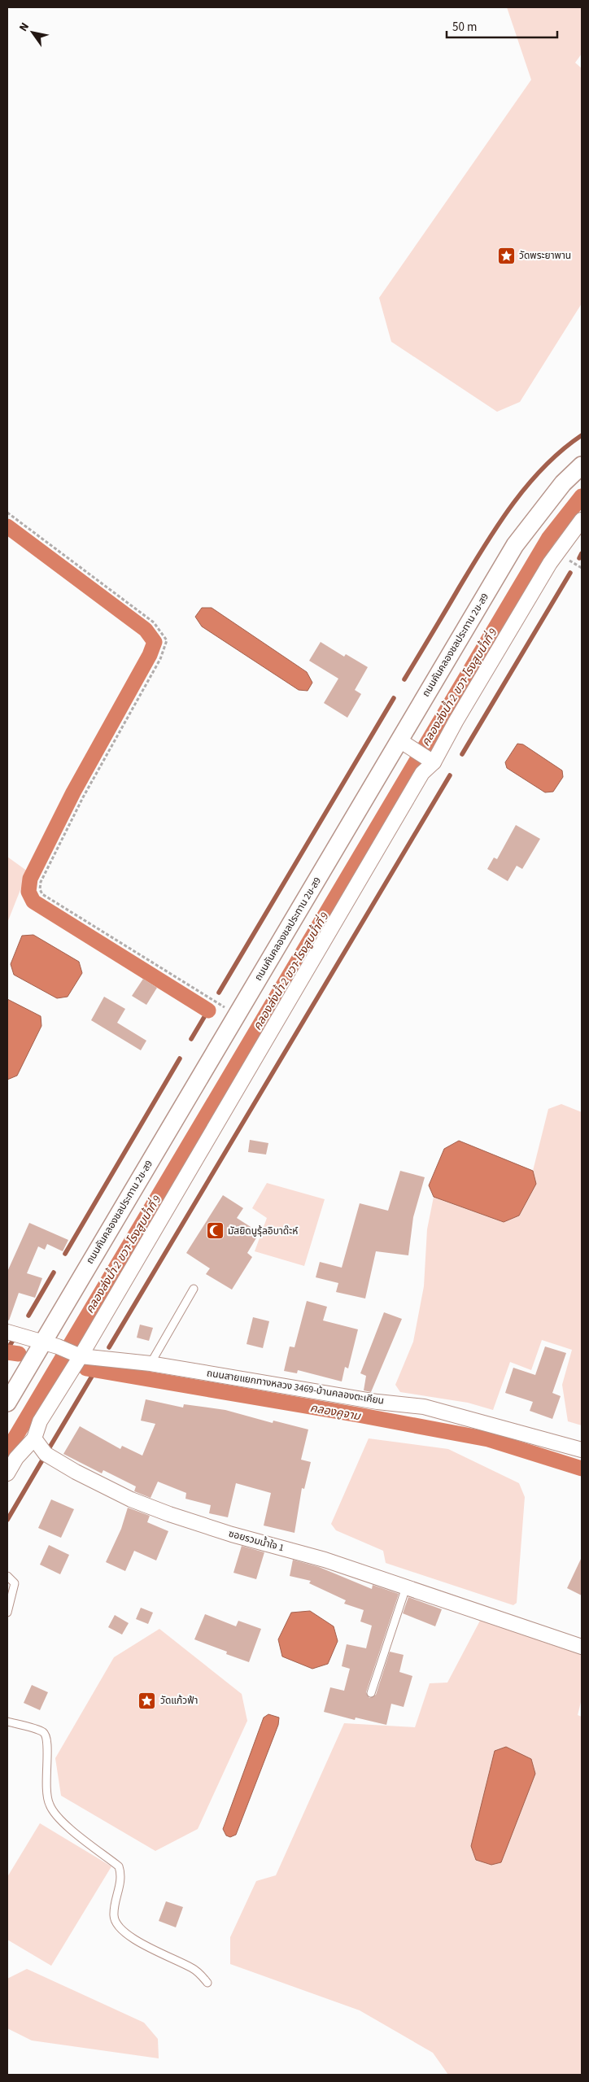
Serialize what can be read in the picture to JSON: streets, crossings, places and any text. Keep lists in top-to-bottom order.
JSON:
{
  "streets": {
    "street": ["ถนนคันคลองชลประทาน 2ข-ส9", "ถนนสายแยกทางหลวง 3469-บ้านคลองตะเคียน", "ซอยรวมน้ำใจ 1"]
  },
  "crossings": [
    ["ถนนคันคลองชลประทาน 2ข-ส9", "ถนนสายแยกทางหลวง 3469-บ้านคลองตะเคียน"]
  ],
  "water": ["คลองส่งน้ำ 2 ขวา-โรงสูบน้ำที่ 9", "คลองคูจาม"],
  "places": {
    "place": ["วัดพระยาพาน", "วัดแก้วฟ้า"],
    "mosque": ["มัสยิดนูรุ้ลอิบาด๊ะห์"]
  },
  "scale_bar": "50 m",
  "north": "top left"
}
